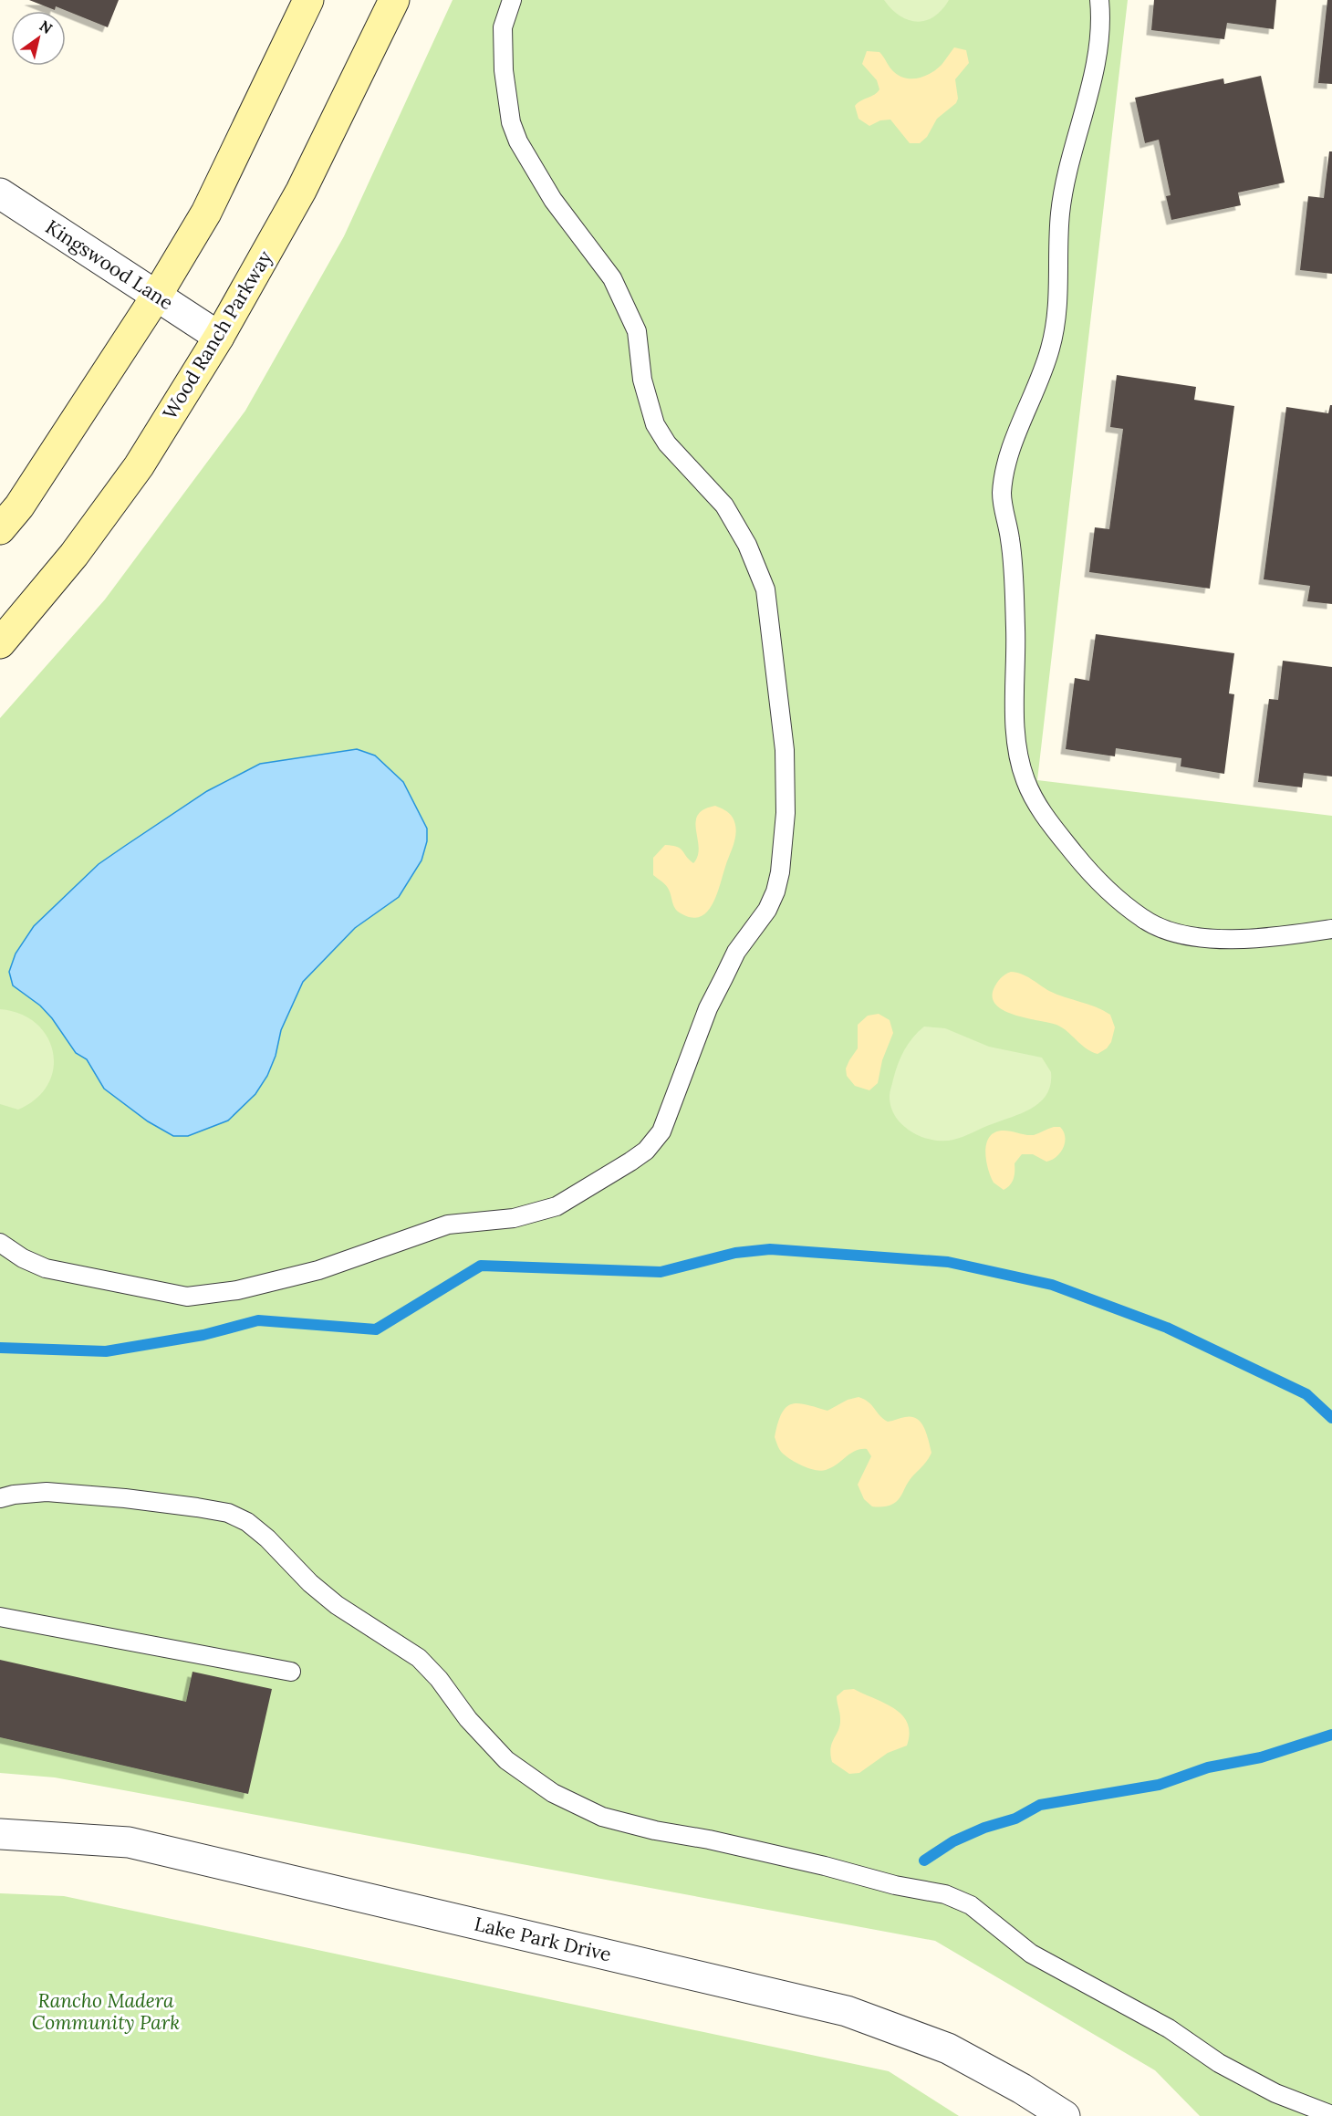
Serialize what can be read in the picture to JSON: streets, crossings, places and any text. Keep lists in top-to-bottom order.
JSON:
{
  "streets": {
    "main road": ["Wood Ranch Parkway"],
    "street": ["Kingswood Lane", "Lake Park Drive"]
  },
  "crossings": [
    ["Kingswood Lane", "Wood Ranch Parkway"]
  ],
  "parks": ["Rancho Madera Community Park"],
  "north": "top right"
}
